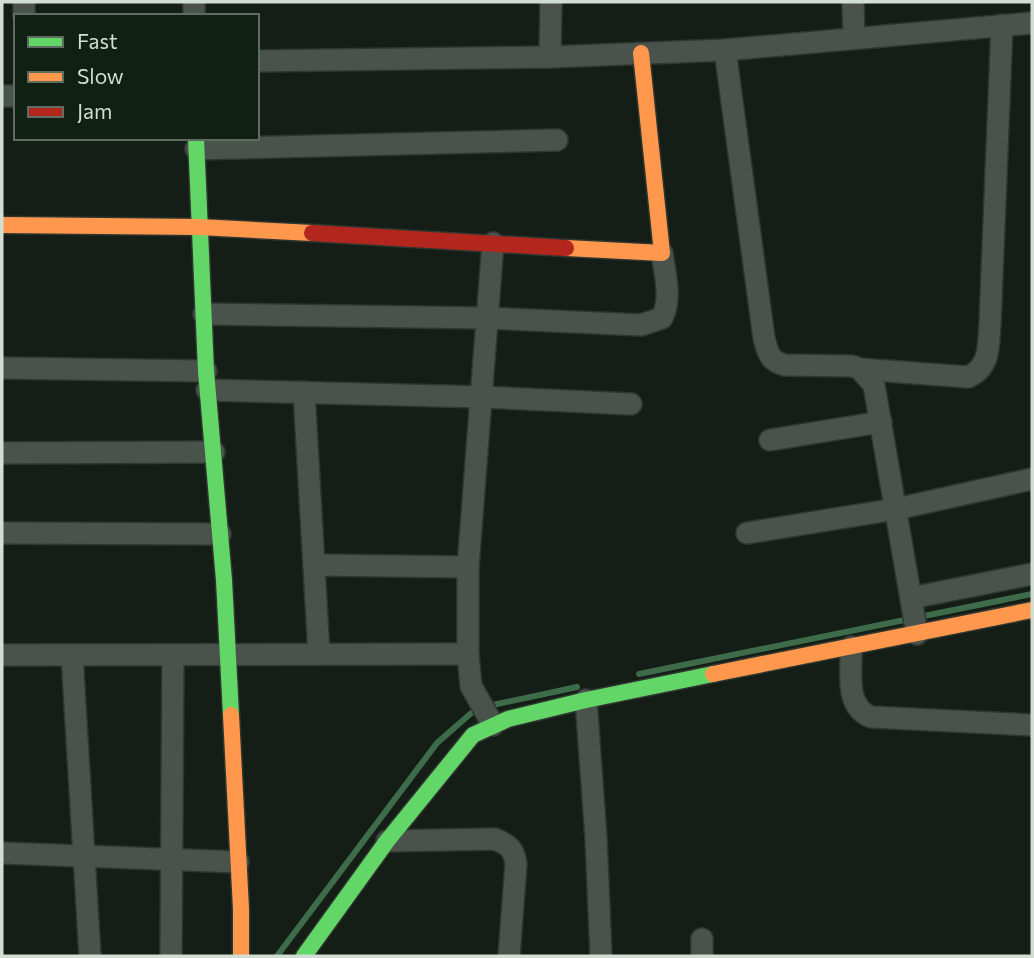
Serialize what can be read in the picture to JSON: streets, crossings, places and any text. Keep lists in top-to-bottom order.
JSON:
{
  "legend": ["Fast", "Slow", "Jam"]
}
